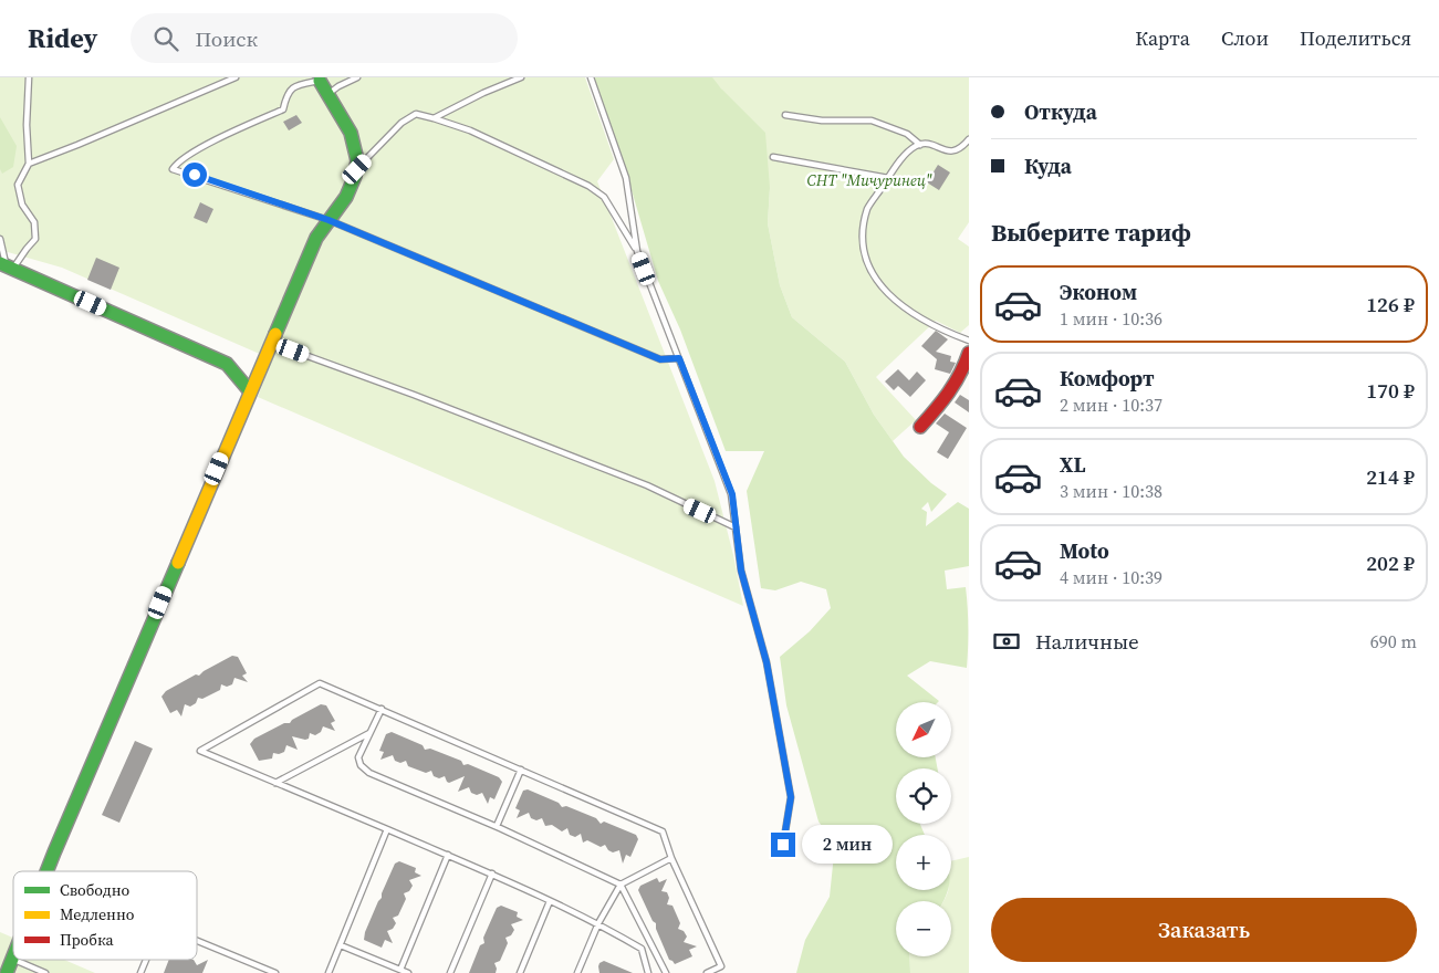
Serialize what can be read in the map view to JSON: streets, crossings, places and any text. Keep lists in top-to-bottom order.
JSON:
{
  "parks": ["СНТ \"Мичуринец\""],
  "legend": ["Свободно", "Медленно", "Пробка"],
  "north": "bottom left",
  "page": {
    "header": "Ridey",
    "search": "Поиск",
    "nav": ["Карта", "Слои", "Поделиться"],
    "banner": ["Откуда", "Куда"],
    "heading": "Выберите тариф",
    "list": [
      {
        "name": "Эконом",
        "note": "1 мин · 10:36",
        "value": "126 ₽"
      },
      {
        "name": "Комфорт",
        "note": "2 мин · 10:37",
        "value": "170 ₽"
      },
      {
        "name": "XL",
        "note": "3 мин · 10:38",
        "value": "214 ₽"
      },
      {
        "name": "Moto",
        "note": "4 мин · 10:39",
        "value": "202 ₽"
      }
    ],
    "pay": ["Наличные", "690 m"],
    "map_buttons": ["+", "−"],
    "bubble": "2 мин",
    "buttons": "Заказать"
  }
}
